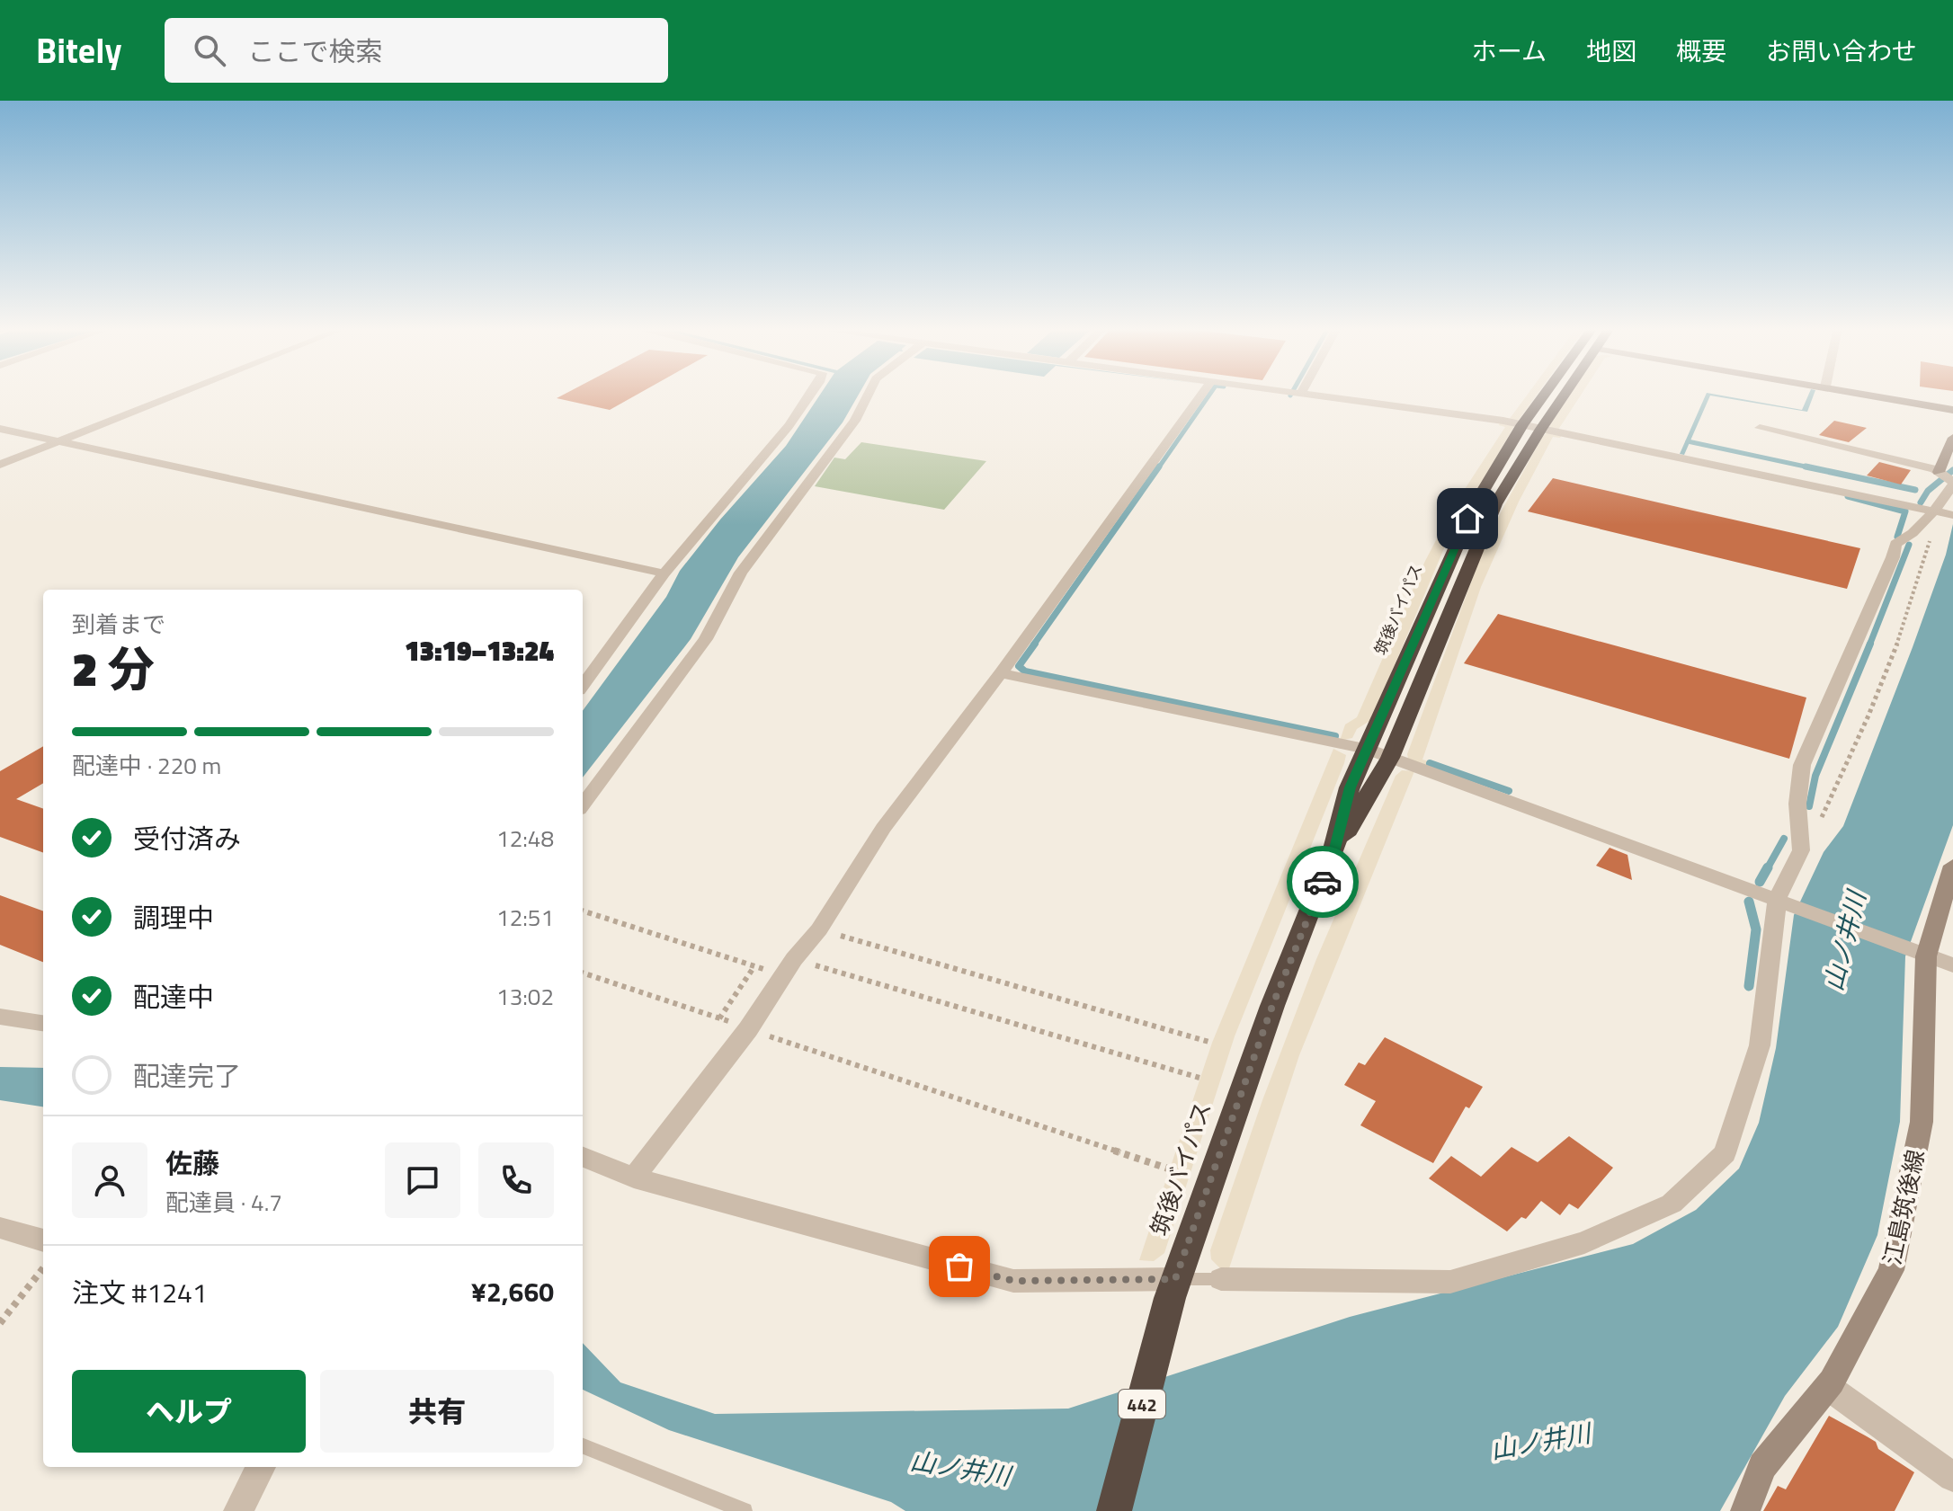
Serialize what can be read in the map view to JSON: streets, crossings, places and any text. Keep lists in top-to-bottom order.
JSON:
{
  "streets": {
    "highway": ["筑後バイパス", "442"],
    "main road": ["江島筑後線"]
  },
  "water": ["山ノ井川"],
  "page": {
    "header": "Bitely",
    "search": "ここで検索",
    "nav": [
      "ホーム",
      "地図",
      "概要",
      "お問い合わせ"
    ],
    "heading": ["2 分", "到着まで", "13:19–13:24"],
    "panel": [
      "佐藤",
      "配達員 · 4.7",
      "注文 #1241",
      "¥2,660"
    ],
    "bar": "配達中 · 220 m",
    "list": [
      ["受付済み", "12:48"],
      ["調理中", "12:51"],
      ["配達中", "13:02"],
      "配達完了"
    ],
    "buttons": ["ヘルプ", "共有"]
  }
}
